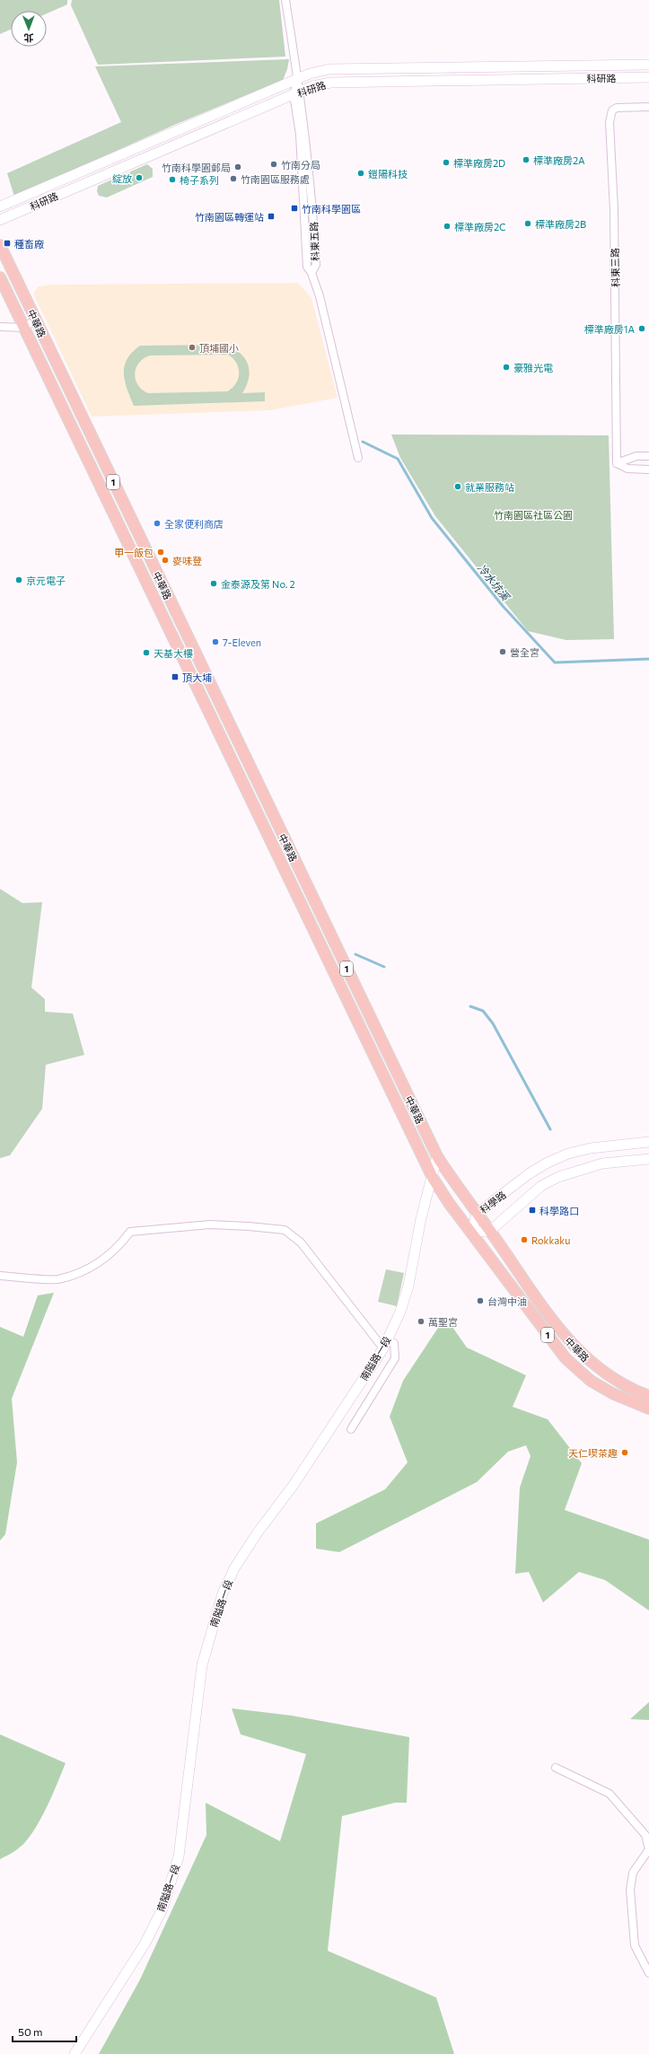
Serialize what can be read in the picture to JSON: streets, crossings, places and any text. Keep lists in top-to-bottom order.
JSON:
{
  "streets": {
    "main road": ["中華路", "1"],
    "street": [
      "科研路",
      "科東五路",
      "科東三路",
      "科學路",
      "南隘路一段"
    ]
  },
  "crossings": [
    ["科研路", "科東五路"],
    ["中華路", "科學路"],
    ["中華路", "南隘路一段"]
  ],
  "water": ["冷水坑溪"],
  "parks": ["竹南園區社區公園"],
  "places": {
    "other": [
      "標準廠房2A",
      "標準廠房2D",
      "竹南分局",
      "竹南科學園郵局",
      "鎧陽科技",
      "綻放",
      "竹南園區服務處",
      "椅子系列",
      "標準廠房2B",
      "標準廠房2C",
      "標準廠房1A",
      "頂埔國小",
      "豪雅光電",
      "就業服務站",
      "全家便利商店",
      "甲一飯包",
      "麥味登",
      "京元電子",
      "金泰源及第 No. 2",
      "7-Eleven",
      "營全宮",
      "天基大樓",
      "Rokkaku",
      "台灣中油",
      "萬聖宮",
      "天仁喫茶趣"
    ],
    "transit": [
      "竹南科學園區",
      "竹南園區轉運站",
      "種畜廠",
      "頂大埔",
      "科學路口"
    ]
  },
  "scale_bar": "50 m",
  "north": "bottom"
}
